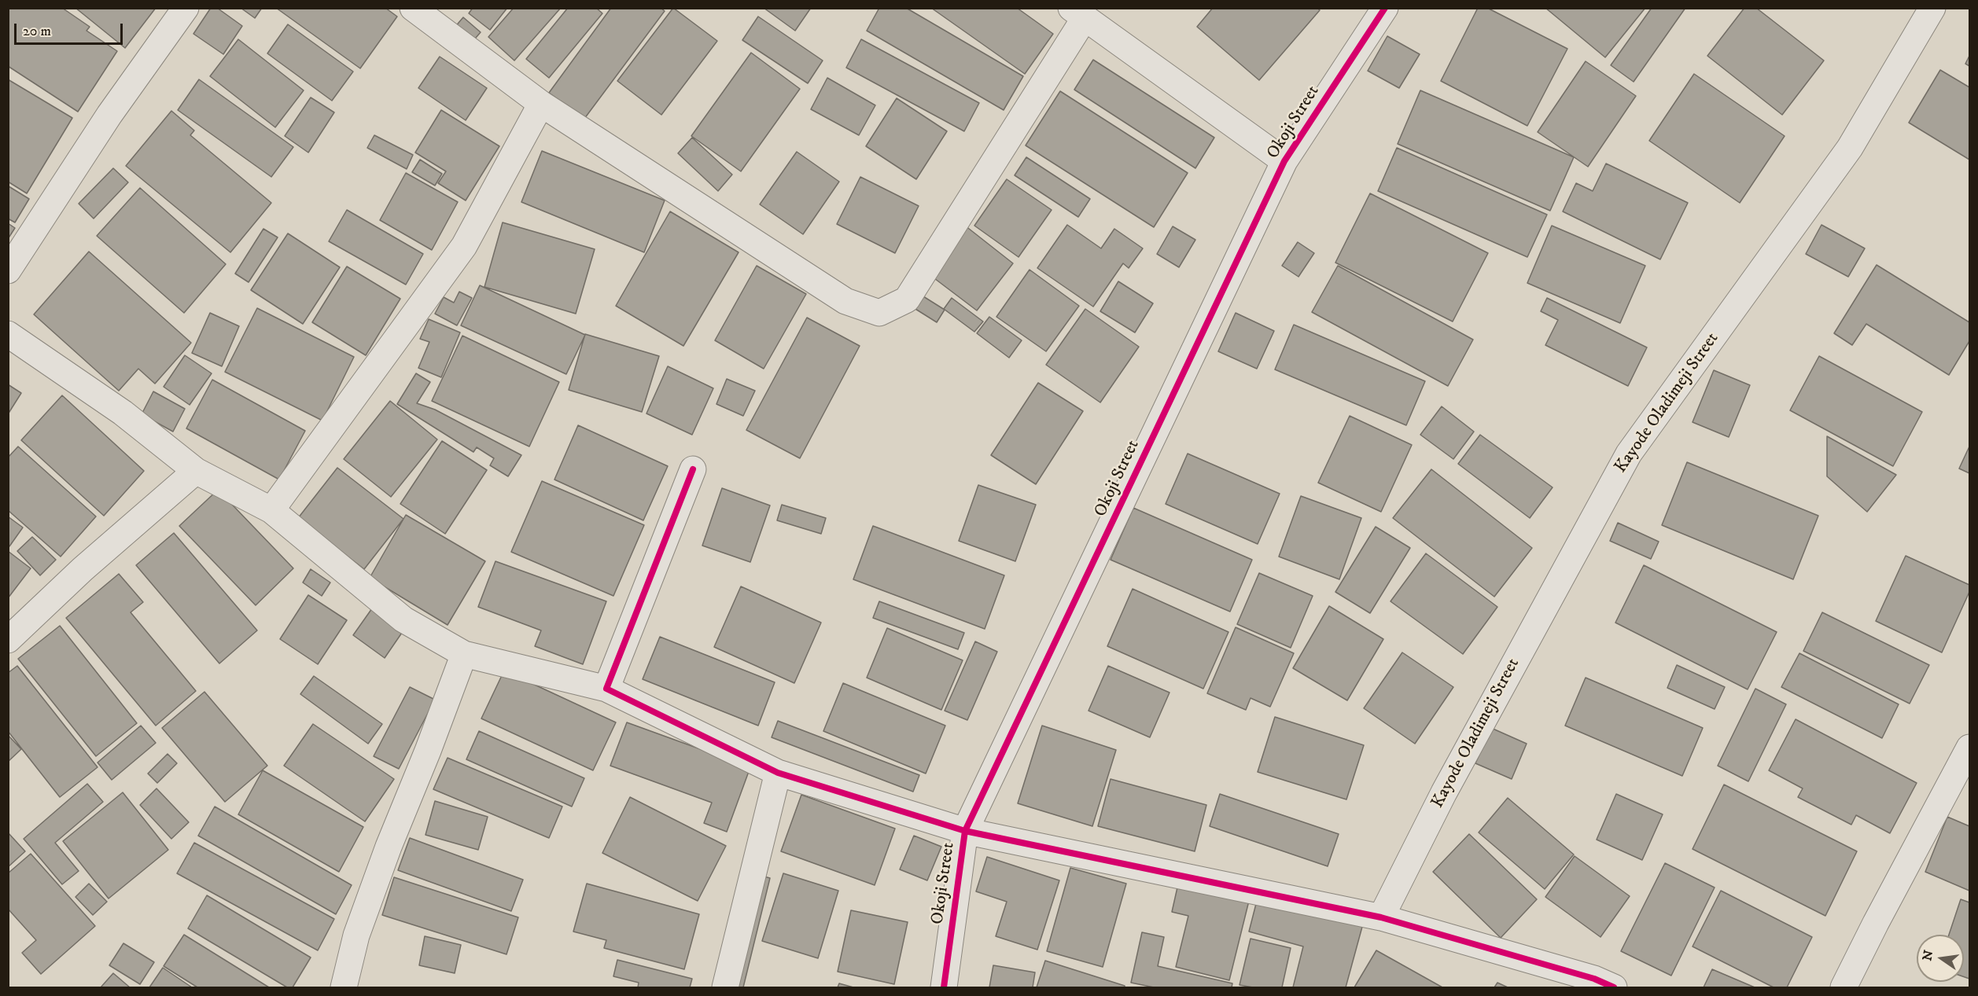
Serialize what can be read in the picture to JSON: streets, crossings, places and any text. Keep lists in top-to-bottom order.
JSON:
{
  "streets": {
    "street": ["Okoji Street", "Kayode Oladimeji Street"]
  },
  "scale_bar": "20 m",
  "north": "left"
}
